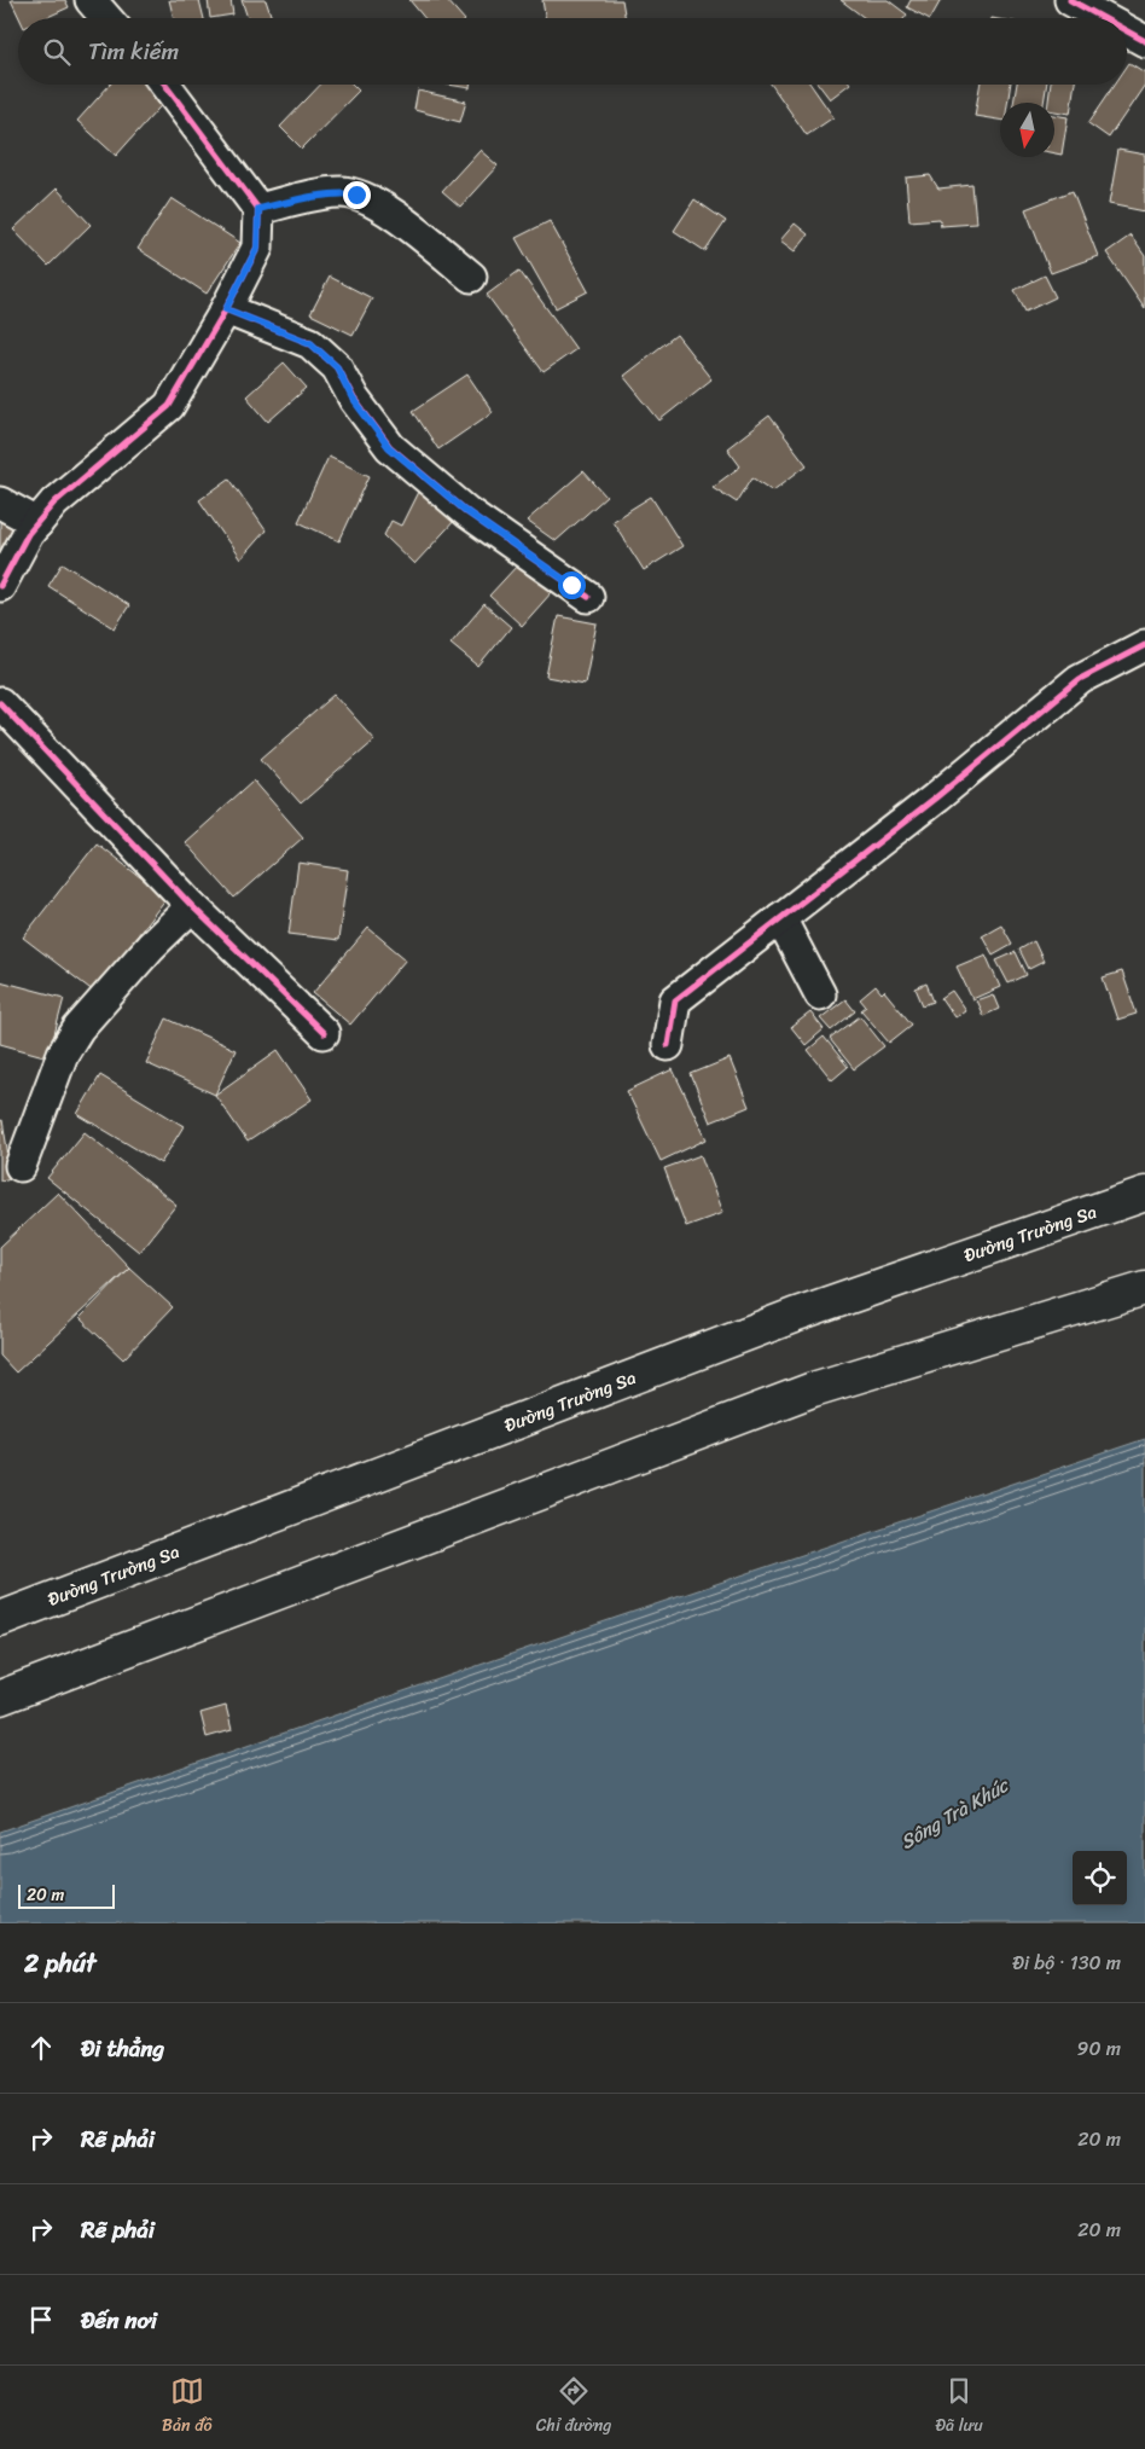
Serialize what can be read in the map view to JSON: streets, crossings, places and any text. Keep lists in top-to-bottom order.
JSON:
{
  "streets": {
    "main road": ["Đường Trường Sa"]
  },
  "water": ["Sông Trà Khúc"],
  "scale_bar": "20 m",
  "north": "bottom",
  "page": {
    "search": "Tìm kiếm",
    "scale": "20 m",
    "heading": ["2 phút", "Đi bộ · 130 m"],
    "list": [
      ["Đi thẳng", "90 m"],
      ["Rẽ phải", "20 m"],
      ["Rẽ phải", "20 m"],
      "Đến nơi"
    ],
    "nav": ["Bản đồ", "Chỉ đường", "Đã lưu"]
  }
}
